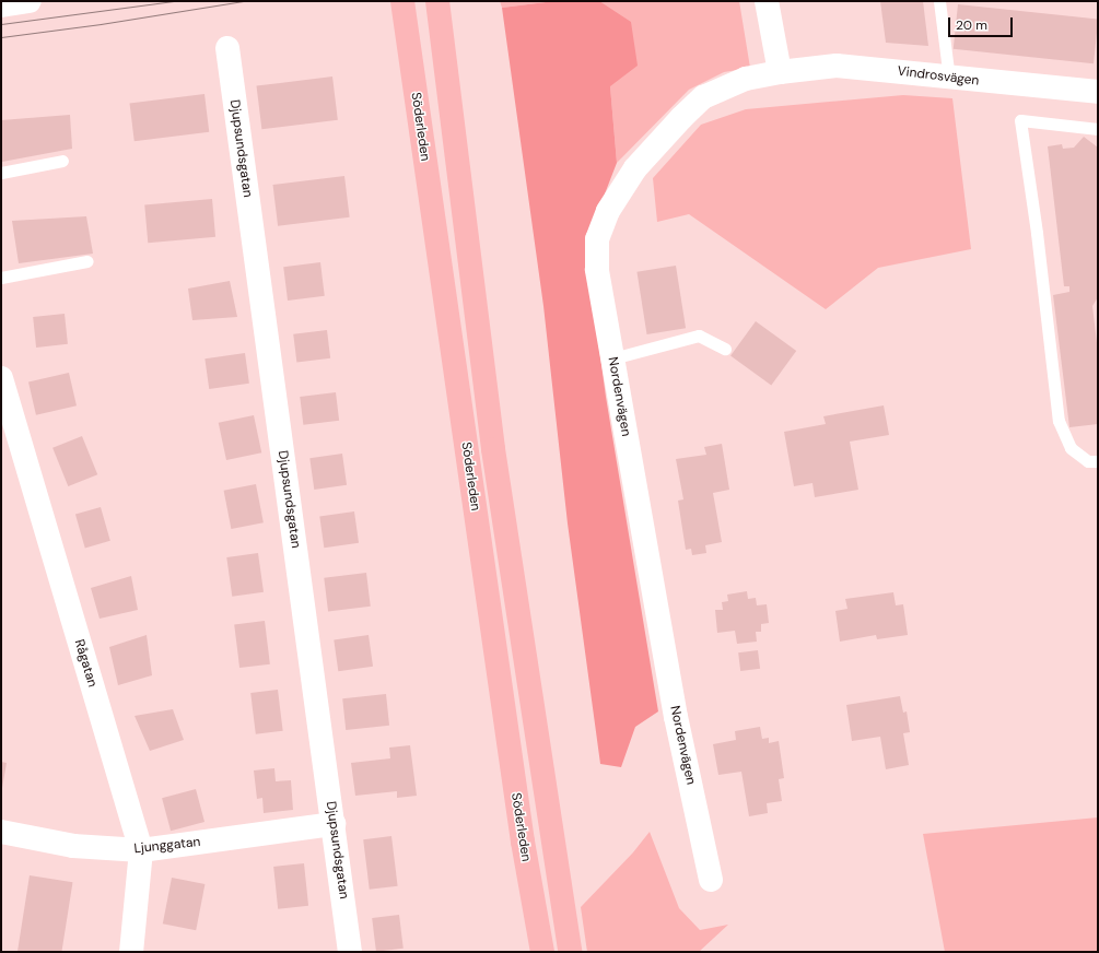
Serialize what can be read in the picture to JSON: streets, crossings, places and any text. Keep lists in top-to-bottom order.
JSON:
{
  "streets": {
    "highway": ["Söderleden"],
    "street": [
      "Vindrosvägen",
      "Djupsundsgatan",
      "Nordenvägen",
      "Rågatan",
      "Ljunggatan"
    ]
  },
  "crossings": [
    ["Vindrosvägen", "Nordenvägen"],
    ["Djupsundsgatan", "Ljunggatan"],
    ["Rågatan", "Ljunggatan"]
  ],
  "scale_bar": "20 m"
}
